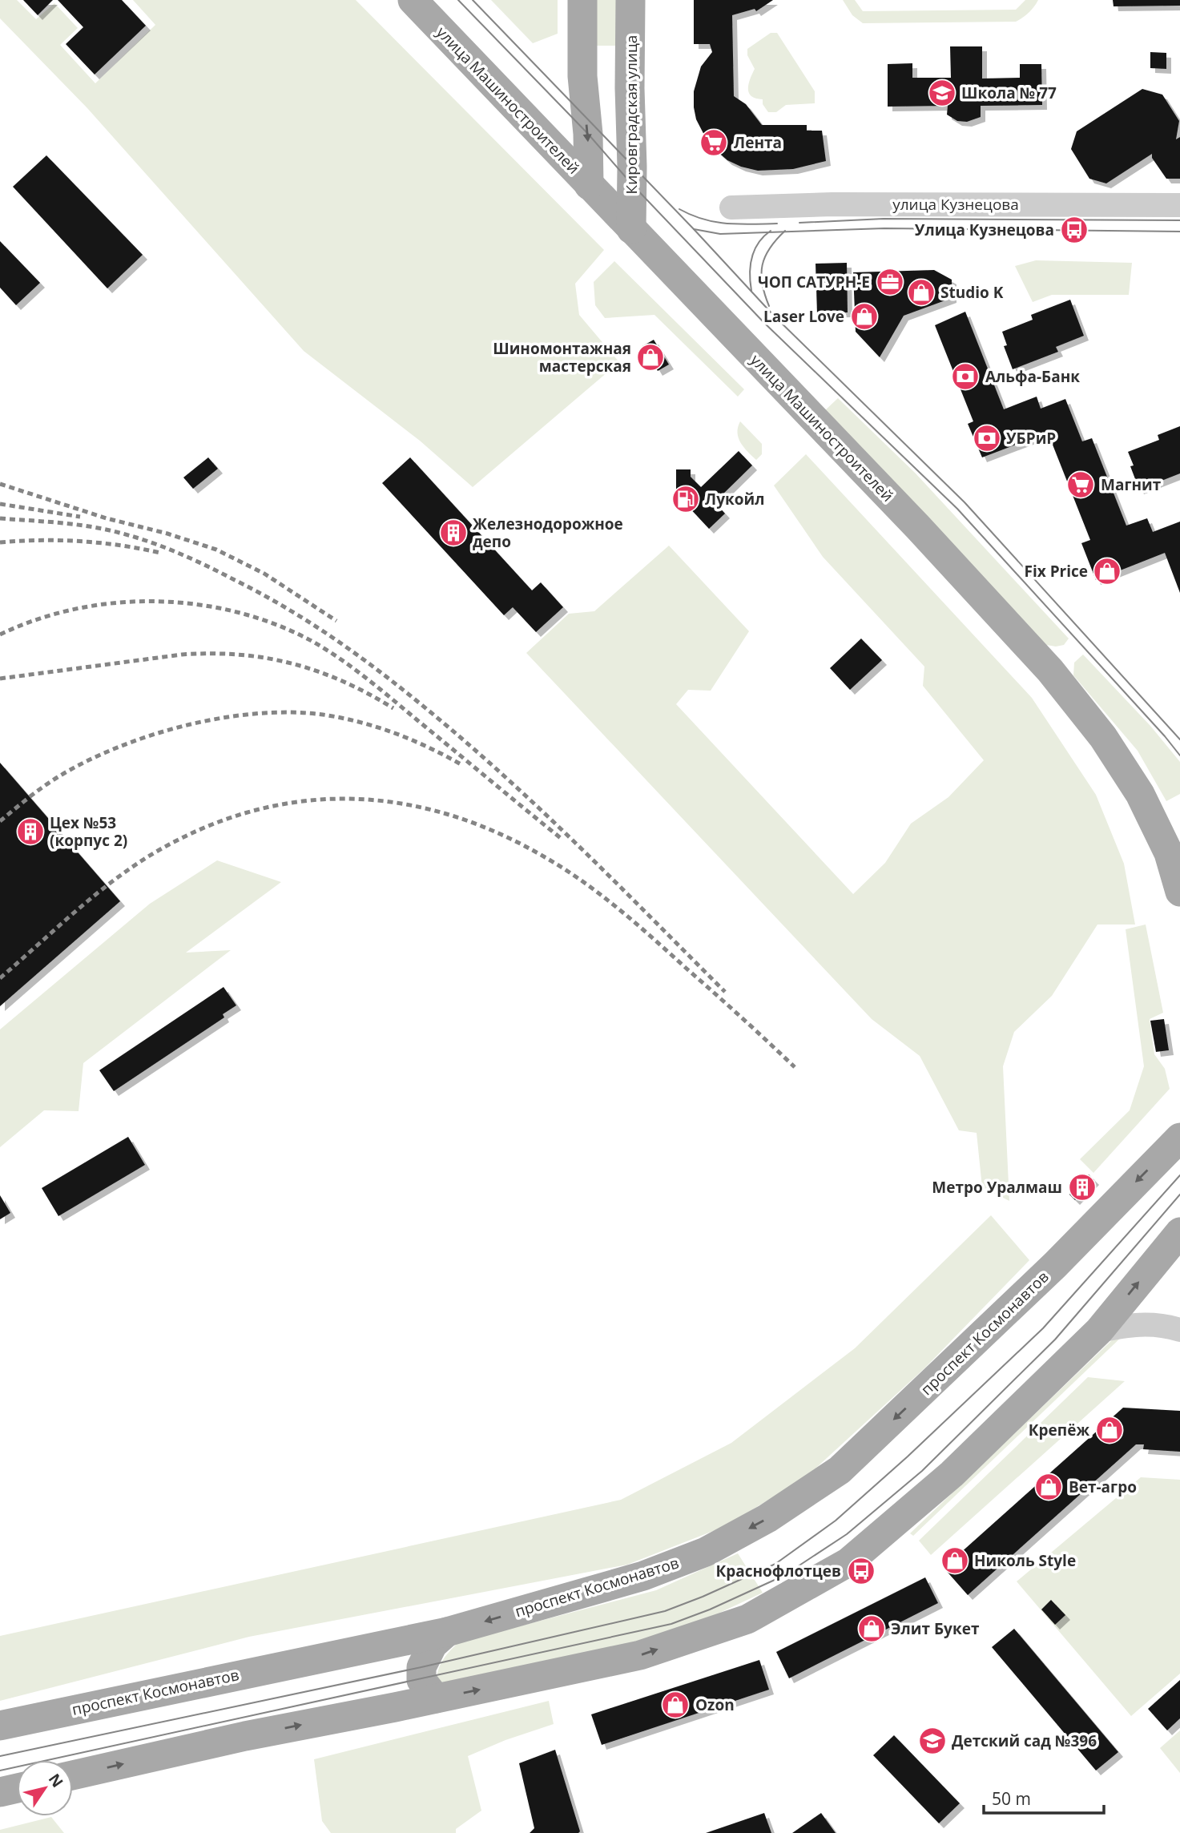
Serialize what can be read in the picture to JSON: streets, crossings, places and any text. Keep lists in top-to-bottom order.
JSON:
{
  "streets": {
    "main road": ["улица Машиностроителей", "Кировградская улица", "проспект Космонавтов"],
    "street": ["улица Кузнецова"]
  },
  "crossings": [
    ["улица Машиностроителей", "Кировградская улица"]
  ],
  "places": {
    "school or university": ["Школа № 77", "Детский сад №396"],
    "supermarket": ["Лента", "Магнит"],
    "bus stop": ["Улица Кузнецова", "Краснофлотцев"],
    "office": ["ЧОП САТУРН-Е"],
    "shop": [
      "Studio K",
      "Laser Love",
      "Шиномонтажная мастерская",
      "Fix Price",
      "Крепёж",
      "Вет-агро",
      "Николь Style",
      "Элит Букет",
      "Ozon"
    ],
    "bank": ["Альфа-Банк", "УБРиР"],
    "fuel station": ["Лукойл"],
    "building": ["Железнодорожное депо", "Цех №53 (корпус 2)", "Метро Уралмаш"]
  },
  "scale_bar": "50 m",
  "north": "top right"
}
